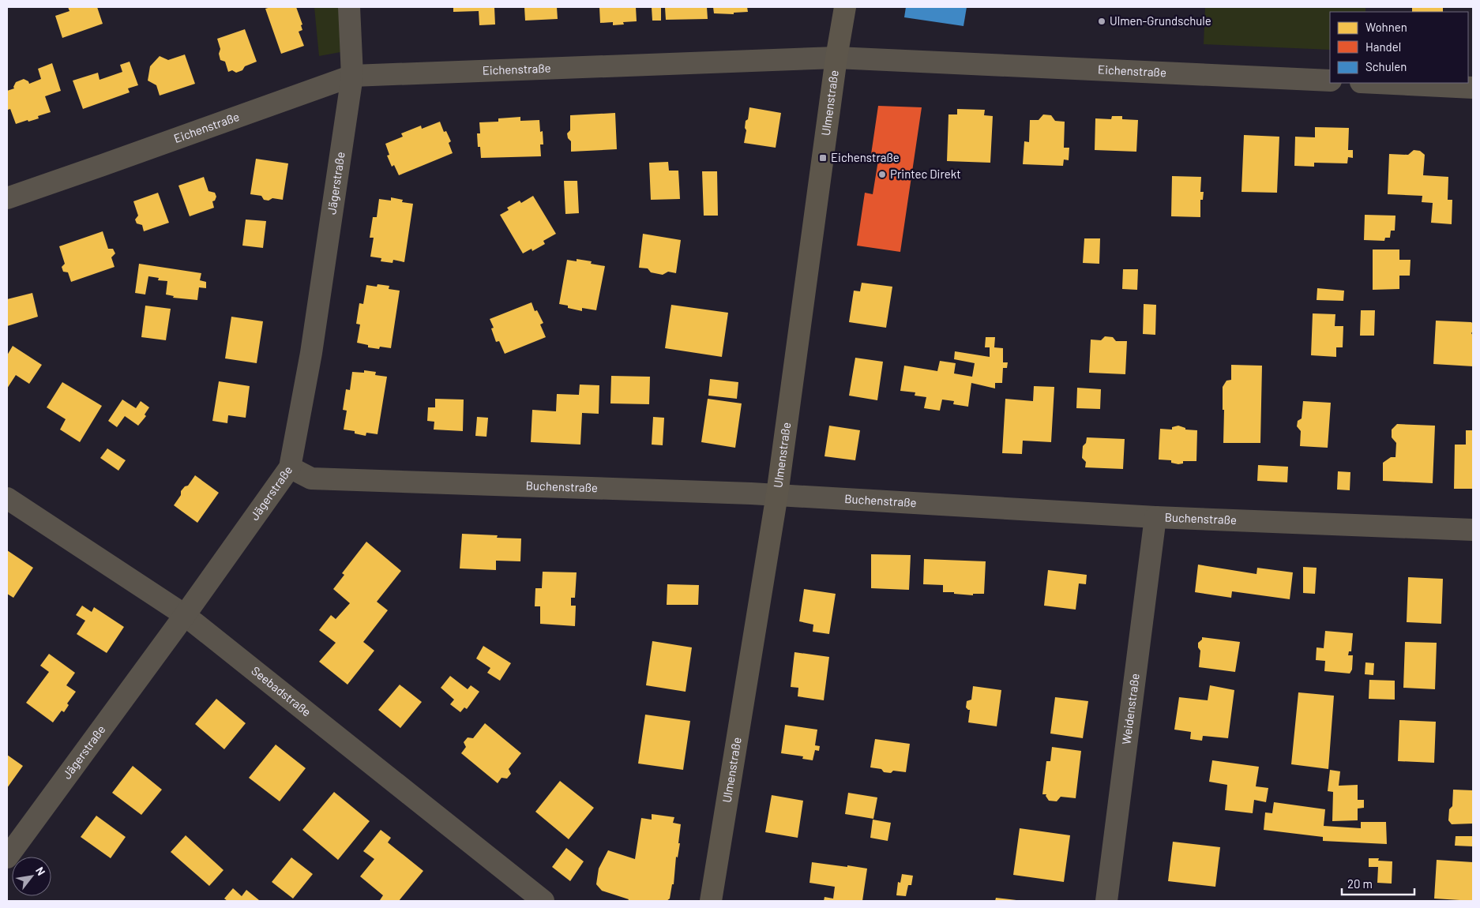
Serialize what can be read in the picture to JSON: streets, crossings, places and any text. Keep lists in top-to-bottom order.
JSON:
{
  "streets": {
    "street": [
      "Eichenstraße",
      "Ulmenstraße",
      "Jägerstraße",
      "Buchenstraße",
      "Seebadstraße",
      "Weidenstraße"
    ]
  },
  "crossings": [
    ["Eichenstraße", "Ulmenstraße"],
    ["Eichenstraße", "Jägerstraße"],
    ["Ulmenstraße", "Buchenstraße"],
    ["Jägerstraße", "Buchenstraße"],
    ["Jägerstraße", "Seebadstraße"],
    ["Buchenstraße", "Weidenstraße"]
  ],
  "places": {
    "other": ["Ulmen-Grundschule", "Printec Direkt"],
    "transit": ["Eichenstraße"]
  },
  "legend": ["Wohnen", "Handel", "Schulen"],
  "scale_bar": "20 m",
  "north": "top right"
}
